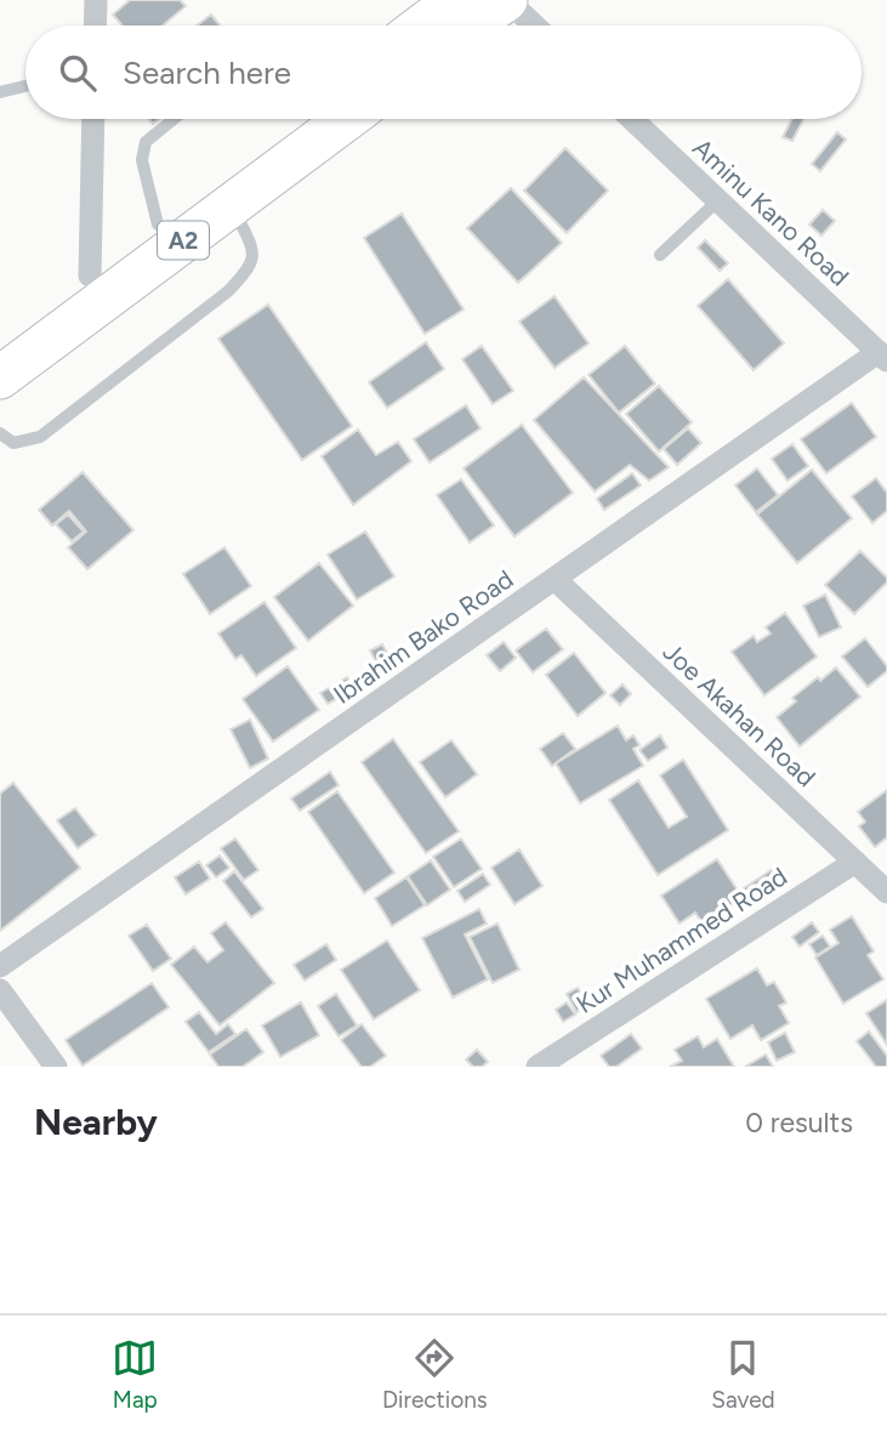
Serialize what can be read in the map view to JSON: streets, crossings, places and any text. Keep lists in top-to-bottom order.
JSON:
{
  "streets": {
    "highway": ["A2"],
    "street": [
      "Aminu Kano Road",
      "Ibrahim Bako Road",
      "Joe Akahan Road",
      "Kur Muhammed Road"
    ]
  },
  "crossings": [
    ["Aminu Kano Road", "Ibrahim Bako Road"],
    ["Ibrahim Bako Road", "Joe Akahan Road"],
    ["Joe Akahan Road", "Kur Muhammed Road"]
  ],
  "page": {
    "search": "Search here",
    "heading": ["Nearby", "0 results"],
    "nav": ["Map", "Directions", "Saved"]
  }
}
